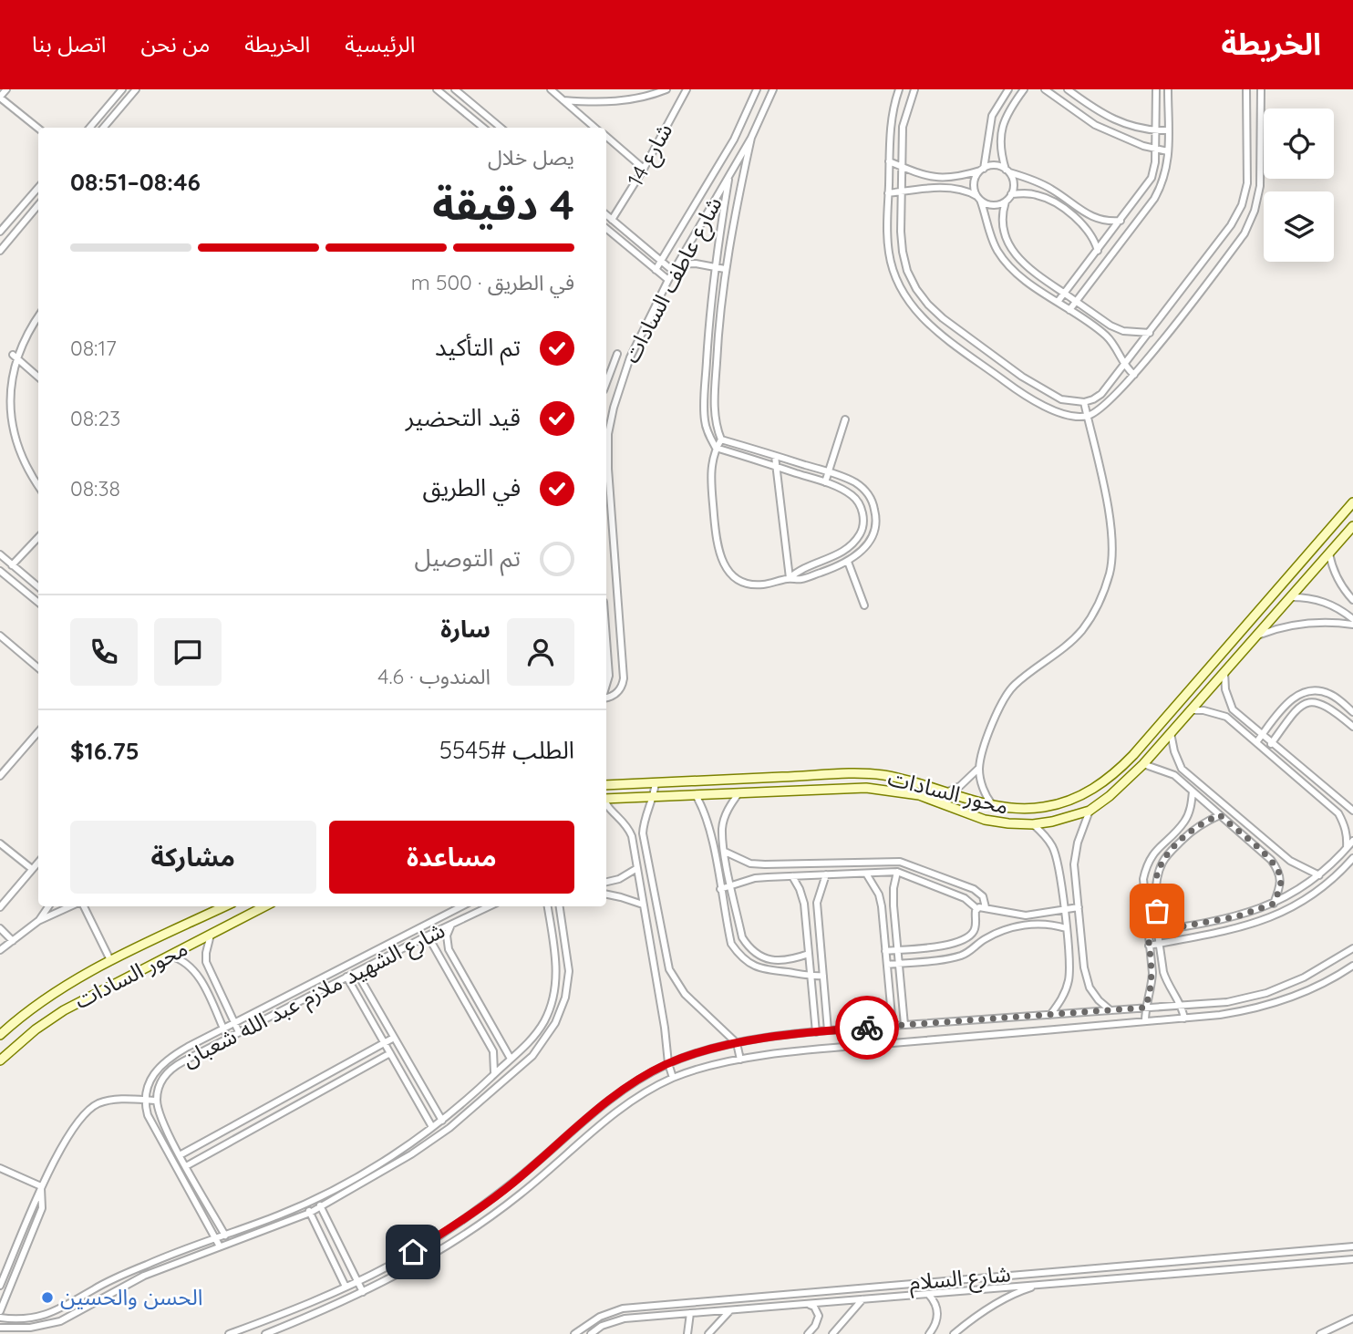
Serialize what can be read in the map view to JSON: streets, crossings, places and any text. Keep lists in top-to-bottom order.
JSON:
{
  "streets": {
    "street": [
      "شارع 14",
      "شارع عاطف السادات",
      "محور السادات",
      "شارع الشهيد ملازم عبد الله شعبان",
      "شارع السلام"
    ]
  },
  "places": ["الحسن والحسين"],
  "page": {
    "header": "الخريطة",
    "nav": [
      "الرئيسية",
      "الخريطة",
      "من نحن",
      "اتصل بنا"
    ],
    "heading": ["4 دقيقة", "يصل خلال", "08:46–08:51"],
    "panel": [
      "سارة",
      "المندوب · 4.6",
      "الطلب #5545",
      "$16.75"
    ],
    "bar": "في الطريق · 500 m",
    "list": [
      ["تم التأكيد", "08:17"],
      ["قيد التحضير", "08:23"],
      ["في الطريق", "08:38"],
      "تم التوصيل"
    ],
    "buttons": ["مساعدة", "مشاركة"]
  }
}
